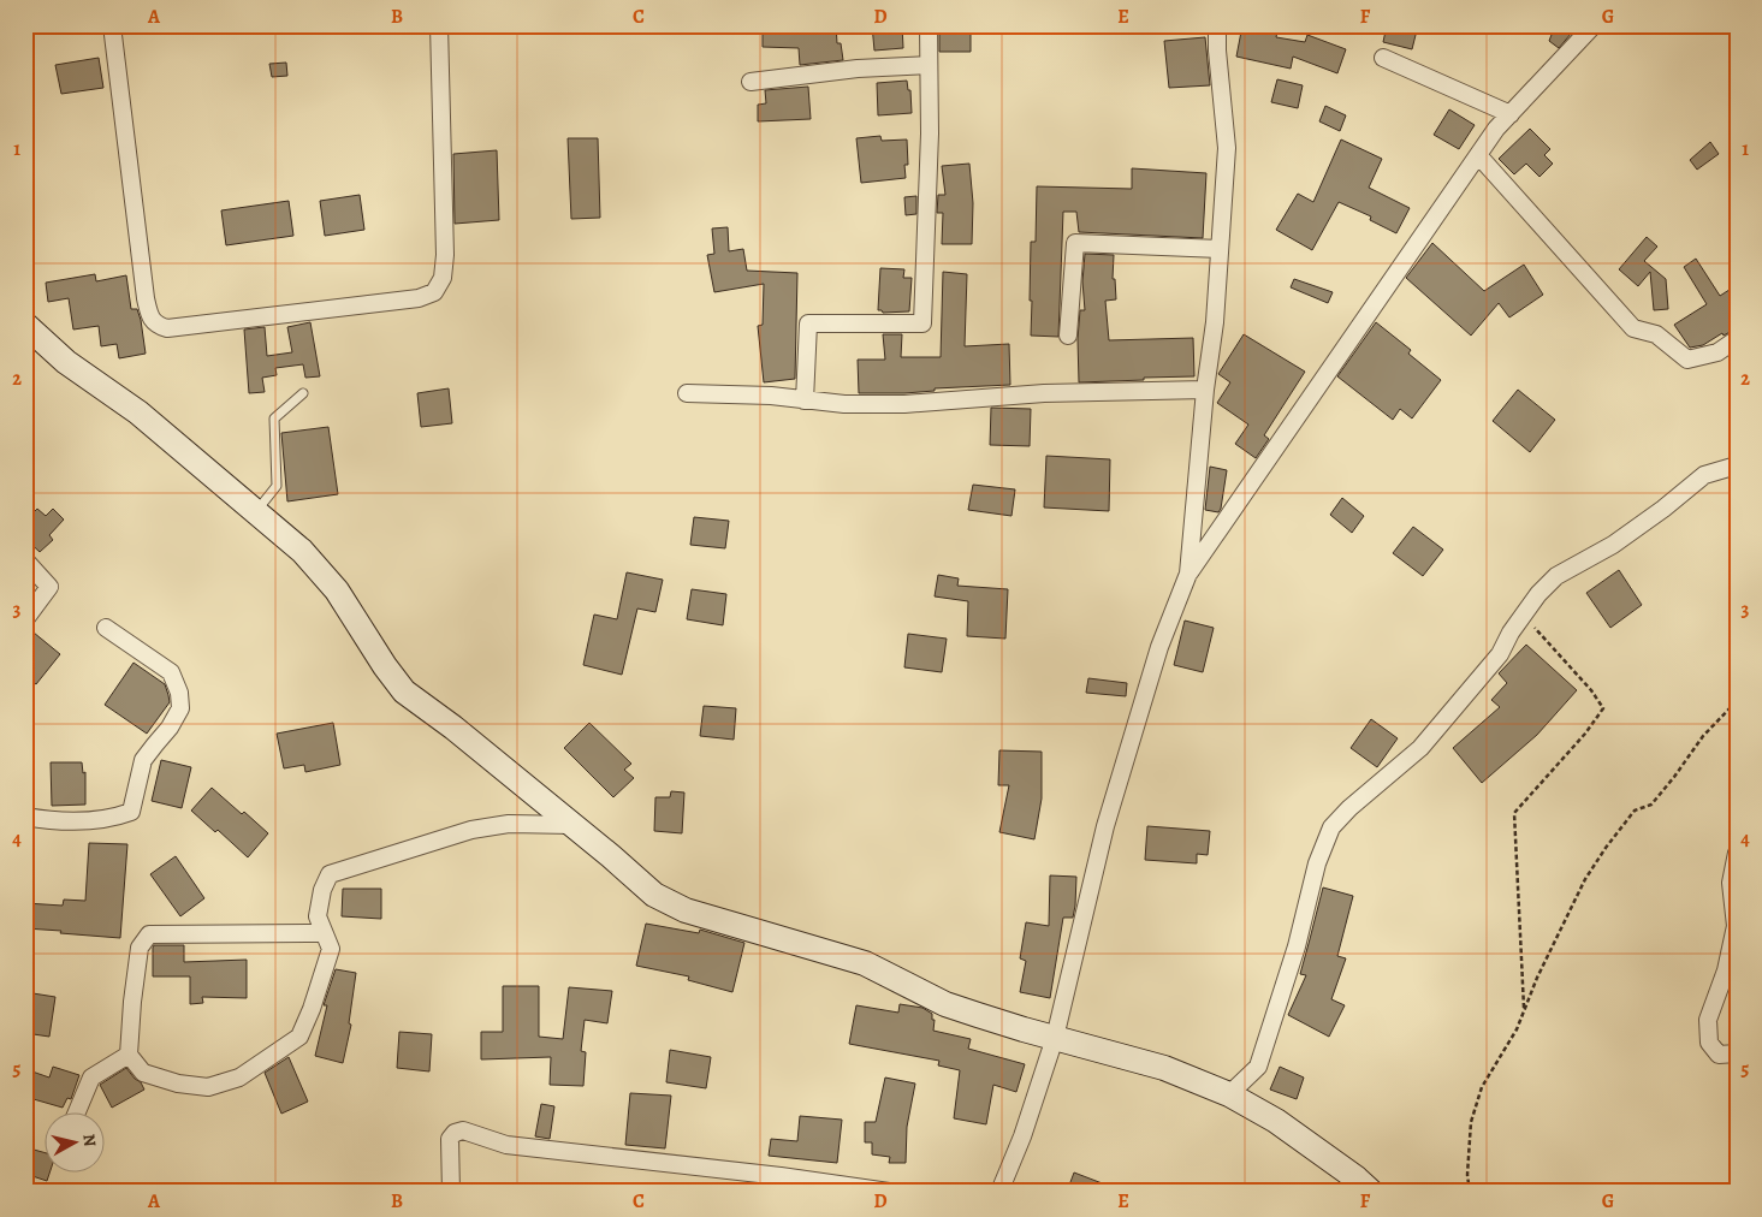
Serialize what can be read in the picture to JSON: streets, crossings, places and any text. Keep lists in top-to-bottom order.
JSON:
{
  "north": "right",
  "grid": {
    "columns": [
      "A",
      "B",
      "C",
      "D",
      "E",
      "F",
      "G"
    ],
    "rows": [
      "1",
      "2",
      "3",
      "4",
      "5"
    ]
  }
}
